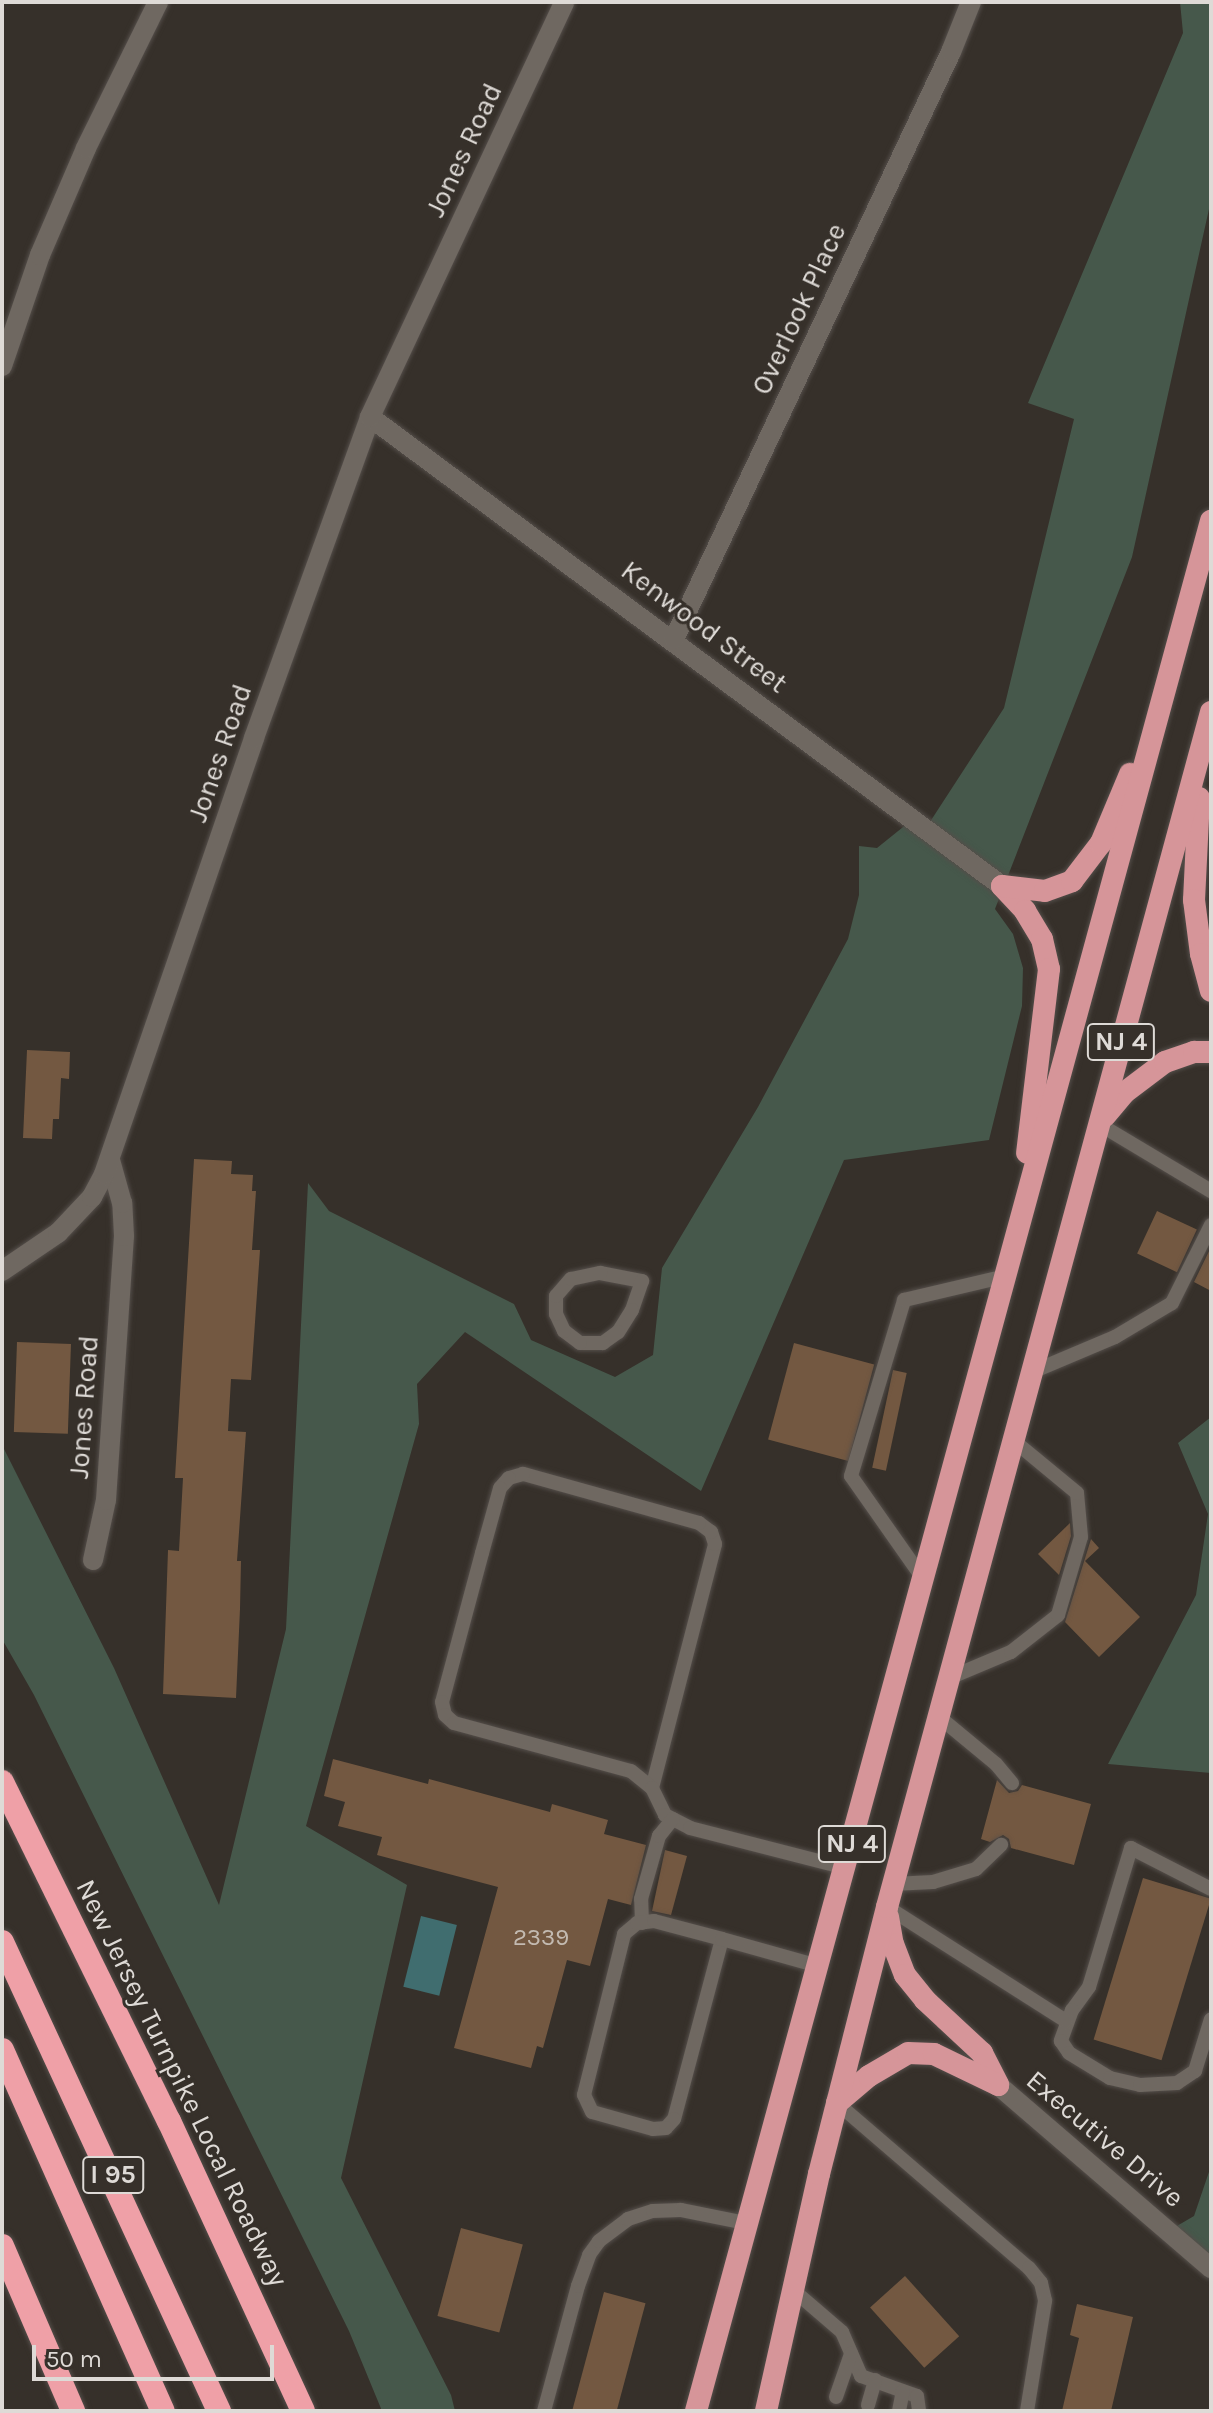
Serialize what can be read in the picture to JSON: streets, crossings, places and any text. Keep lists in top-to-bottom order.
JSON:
{
  "streets": {
    "highway": ["NJ 4", "New Jersey Turnpike Local Roadway", "I 95"],
    "street": [
      "Jones Road",
      "Overlook Place",
      "Kenwood Street",
      "Executive Drive"
    ]
  },
  "crossings": [
    ["Jones Road", "Kenwood Street"],
    ["Overlook Place", "Kenwood Street"]
  ],
  "house_numbers": ["2339"],
  "scale_bar": "50 m"
}
